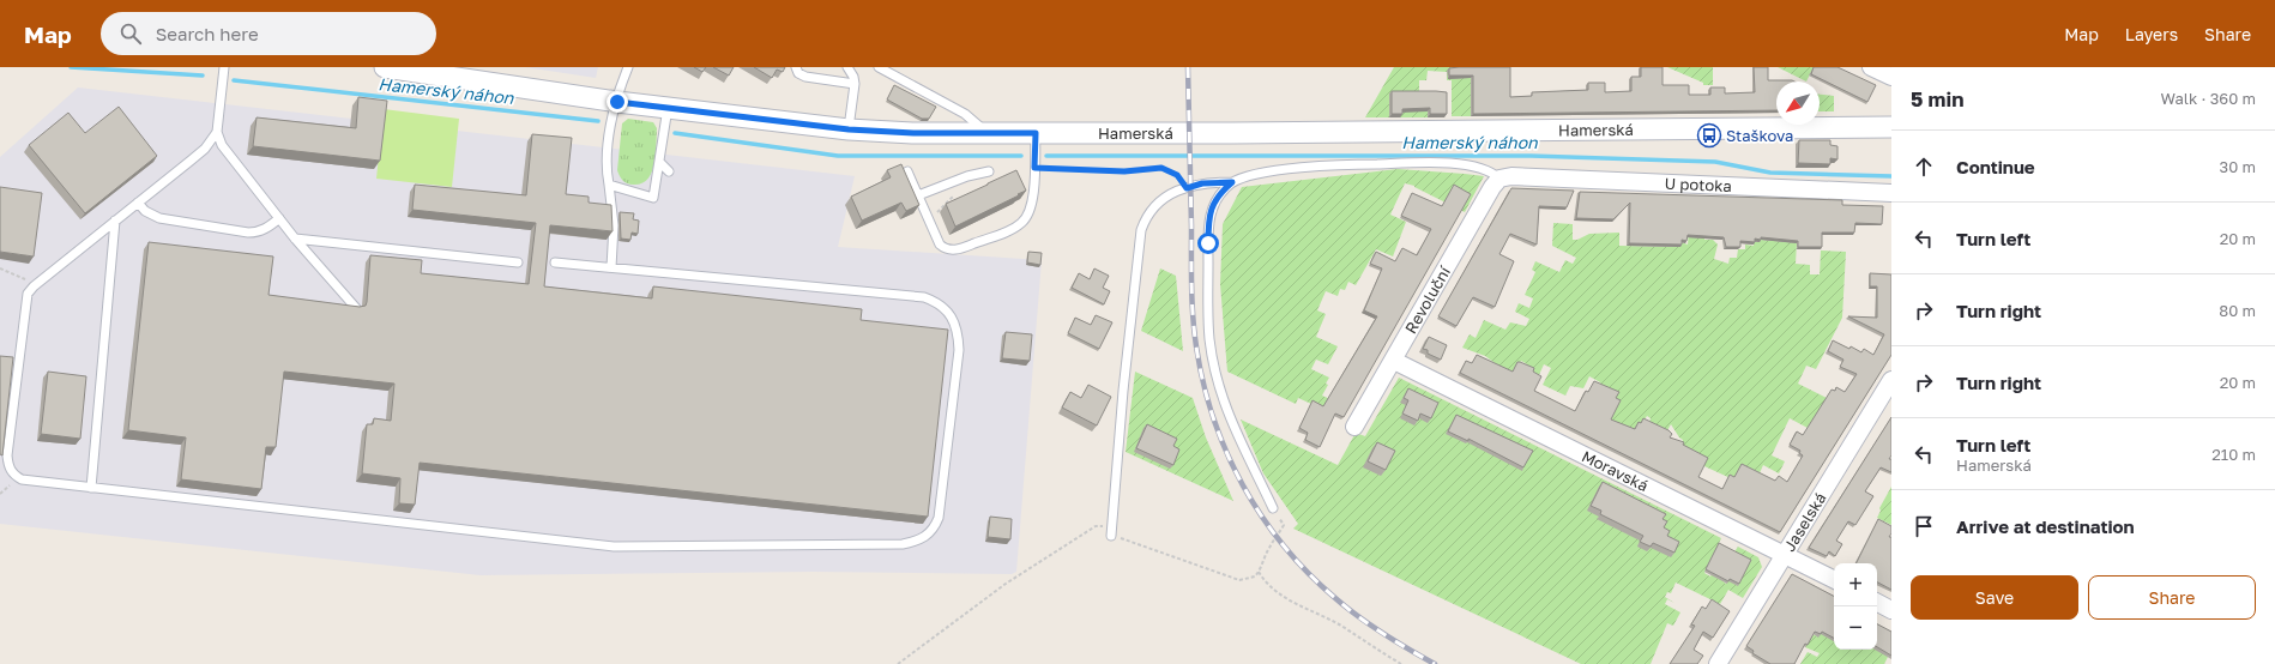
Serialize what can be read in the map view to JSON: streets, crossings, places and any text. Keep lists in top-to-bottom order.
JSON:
{
  "streets": {
    "street": [
      "Hamerská",
      "U potoka",
      "Revoluční",
      "Moravská",
      "Jaselská"
    ]
  },
  "crossings": [
    ["U potoka", "Revoluční"],
    ["Revoluční", "Moravská"],
    ["Moravská", "Jaselská"]
  ],
  "water": ["Hamerský náhon"],
  "places": {
    "bus stop": ["Staškova"]
  },
  "north": "bottom left",
  "page": {
    "header": "Map",
    "search": "Search here",
    "nav": ["Map", "Layers", "Share"],
    "heading": ["5 min", "Walk · 360 m"],
    "list": [
      ["Continue", "30 m"],
      ["Turn left", "20 m"],
      ["Turn right", "80 m"],
      ["Turn right", "20 m"],
      ["Turn left", "Hamerská", "210 m"],
      "Arrive at destination"
    ],
    "buttons": ["Save", "Share"],
    "map_buttons": ["+", "−"]
  }
}
